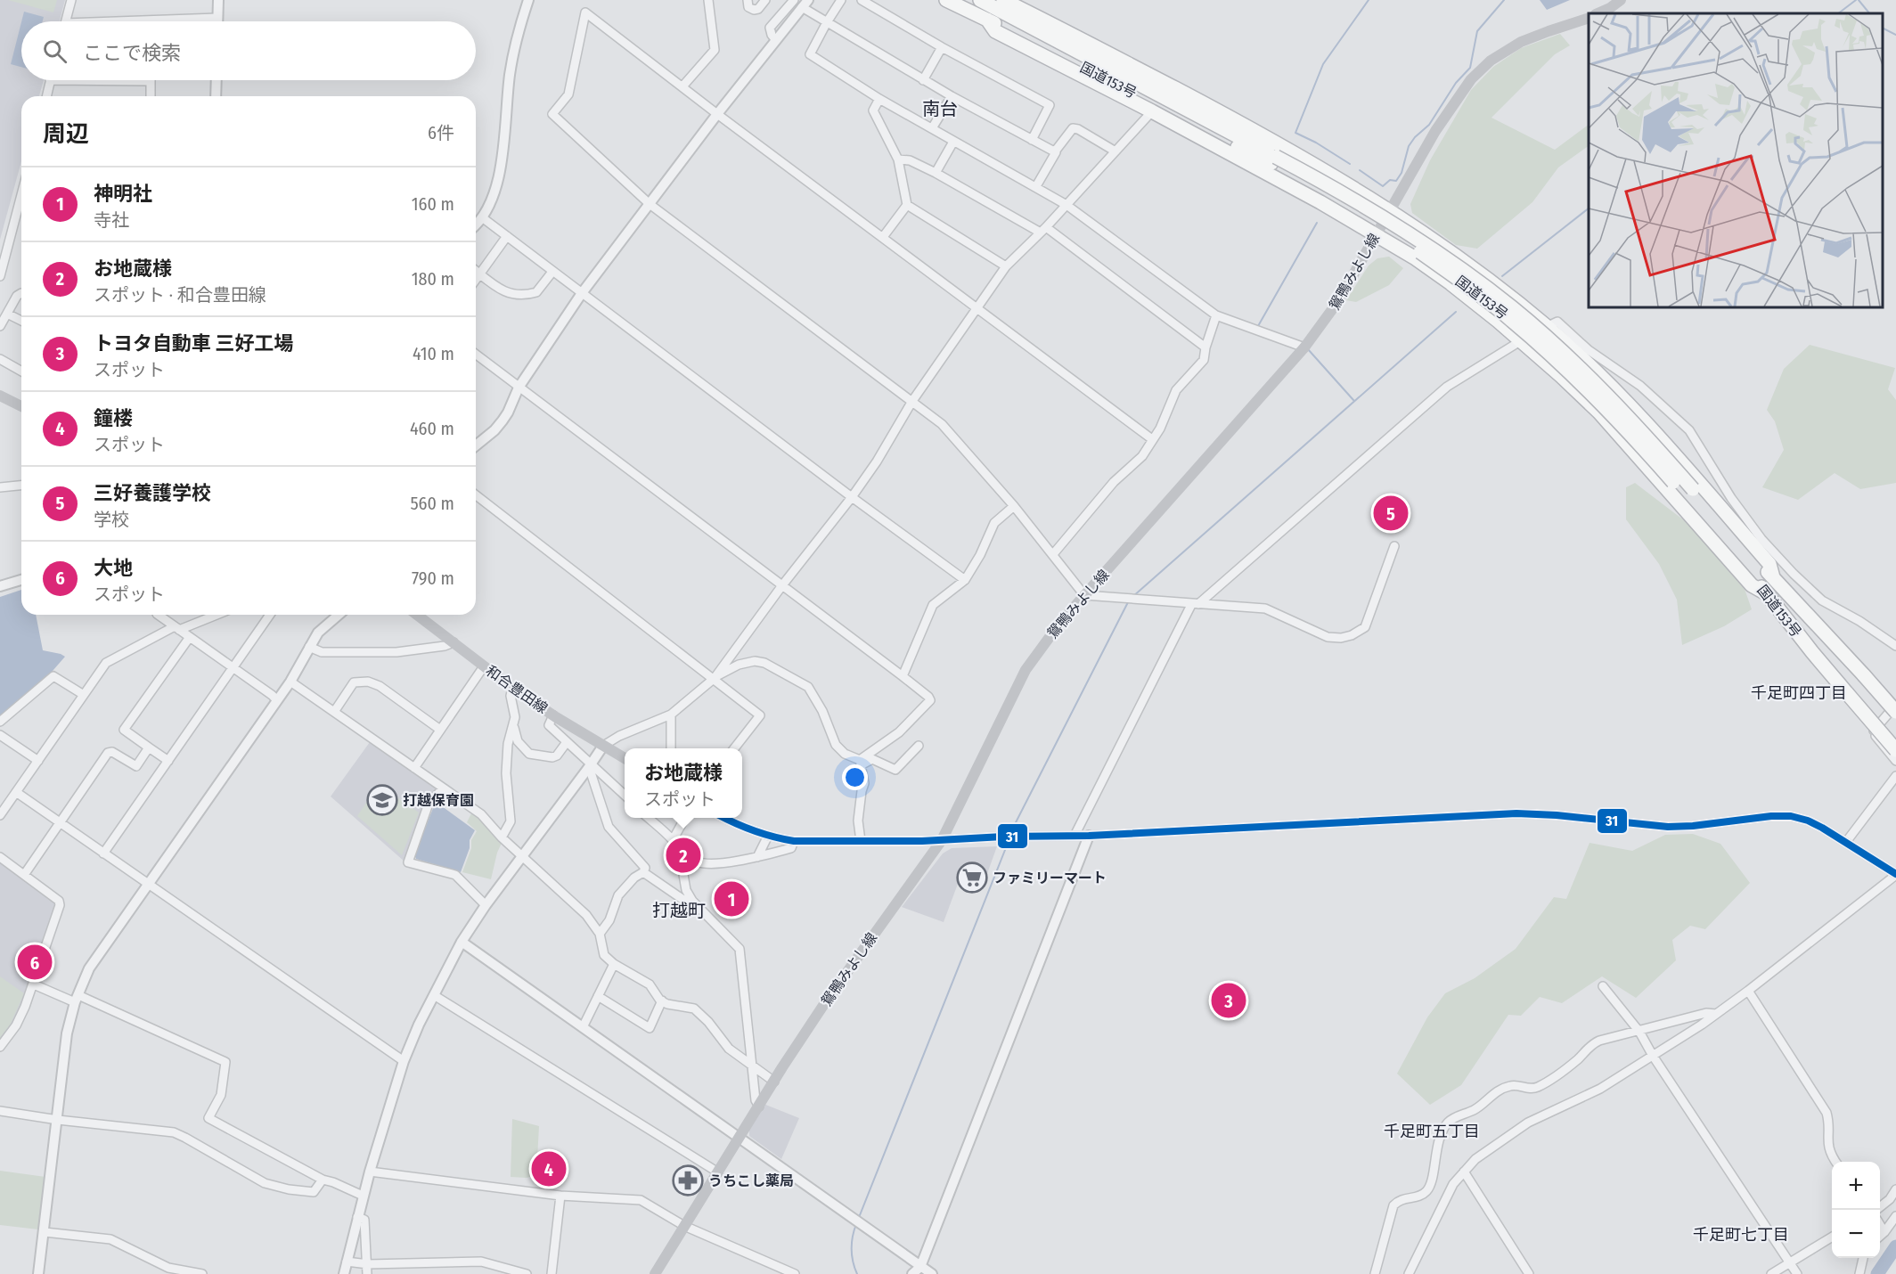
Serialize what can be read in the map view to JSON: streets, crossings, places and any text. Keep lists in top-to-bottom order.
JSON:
{
  "streets": {
    "highway": ["国道153号"],
    "main road": ["鴛鴨みよし線", "和合豊田線"]
  },
  "districts": [
    "南台",
    "千足町四丁目",
    "打越町",
    "千足町五丁目",
    "千足町七丁目"
  ],
  "places": {
    "school or university": ["打越保育園"],
    "supermarket": ["ファミリーマート"],
    "pharmacy": ["うちこし薬局"]
  },
  "lines": ["transit line 31"],
  "page": {
    "search": "ここで検索",
    "heading": ["周辺", "6件"],
    "list": [
      {
        "mark": "1",
        "name": "神明社",
        "note": "寺社",
        "value": "160 m"
      },
      {
        "mark": "2",
        "name": "お地蔵様",
        "note": "スポット · 和合豊田線",
        "value": "180 m"
      },
      {
        "mark": "3",
        "name": "トヨタ自動車 三好工場",
        "note": "スポット",
        "value": "410 m"
      },
      {
        "mark": "4",
        "name": "鐘楼",
        "note": "スポット",
        "value": "460 m"
      },
      {
        "mark": "5",
        "name": "三好養護学校",
        "note": "学校",
        "value": "560 m"
      },
      {
        "mark": "6",
        "name": "大地",
        "note": "スポット",
        "value": "790 m"
      }
    ],
    "pins": [
      "5",
      "2",
      "1",
      "6",
      "3",
      "4"
    ],
    "popup": ["お地蔵様", "スポット"],
    "map_buttons": ["+", "−"]
  }
}
